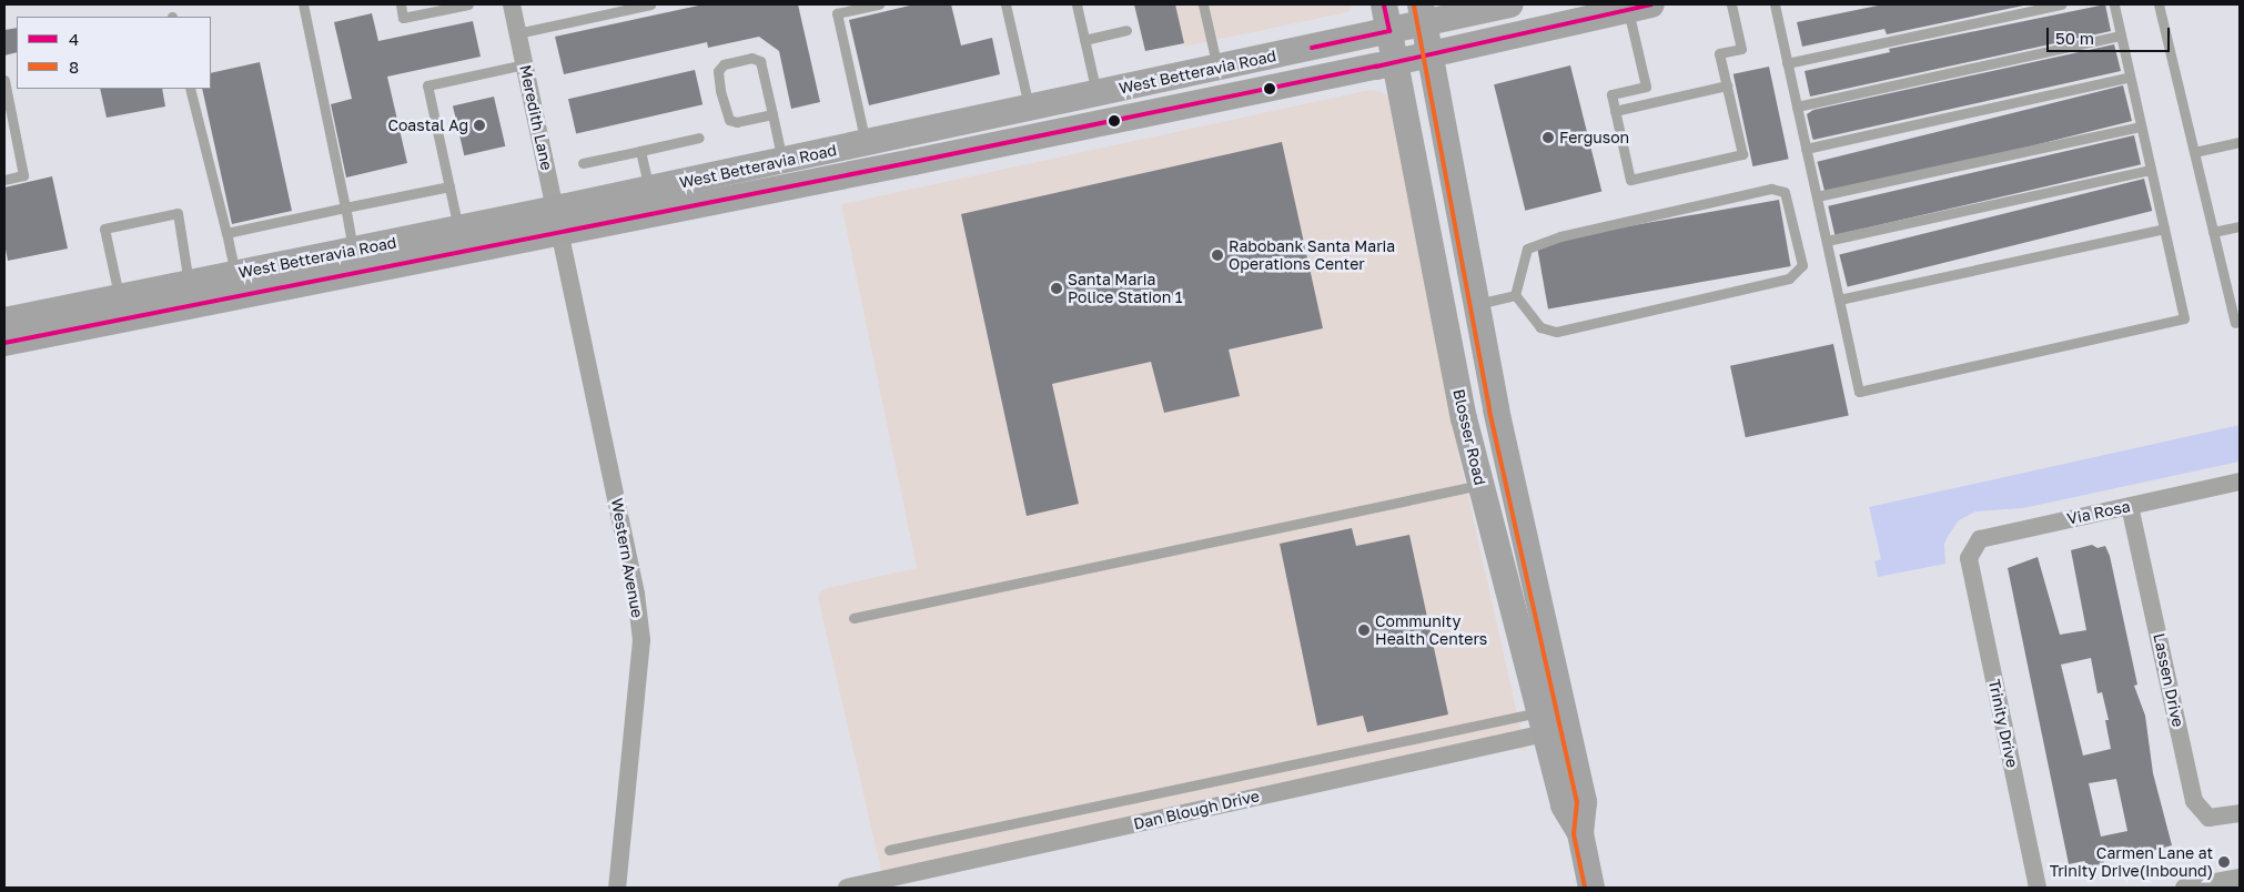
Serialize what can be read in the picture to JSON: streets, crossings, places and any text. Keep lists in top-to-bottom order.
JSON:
{
  "streets": {
    "main road": ["West Betteravia Road", "Blosser Road"],
    "street": [
      "Meredith Lane",
      "Via Rosa",
      "Western Avenue",
      "Lassen Drive",
      "Trinity Drive",
      "Dan Blough Drive"
    ]
  },
  "crossings": [
    ["West Betteravia Road", "Meredith Lane"],
    ["West Betteravia Road", "Blosser Road"],
    ["West Betteravia Road", "Western Avenue"],
    ["Meredith Lane", "Western Avenue"],
    ["Blosser Road", "Dan Blough Drive"],
    ["Via Rosa", "Lassen Drive"],
    ["Via Rosa", "Trinity Drive"]
  ],
  "places": [
    "Coastal Ag",
    "Ferguson",
    "Rabobank Santa Maria Operations Center",
    "Santa Maria Police Station 1",
    "Community Health Centers",
    "Carmen Lane at Trinity Drive(Inbound)"
  ],
  "lines": ["transit line 4", "transit line 8"],
  "legend": ["4", "8"],
  "scale_bar": "50 m"
}
